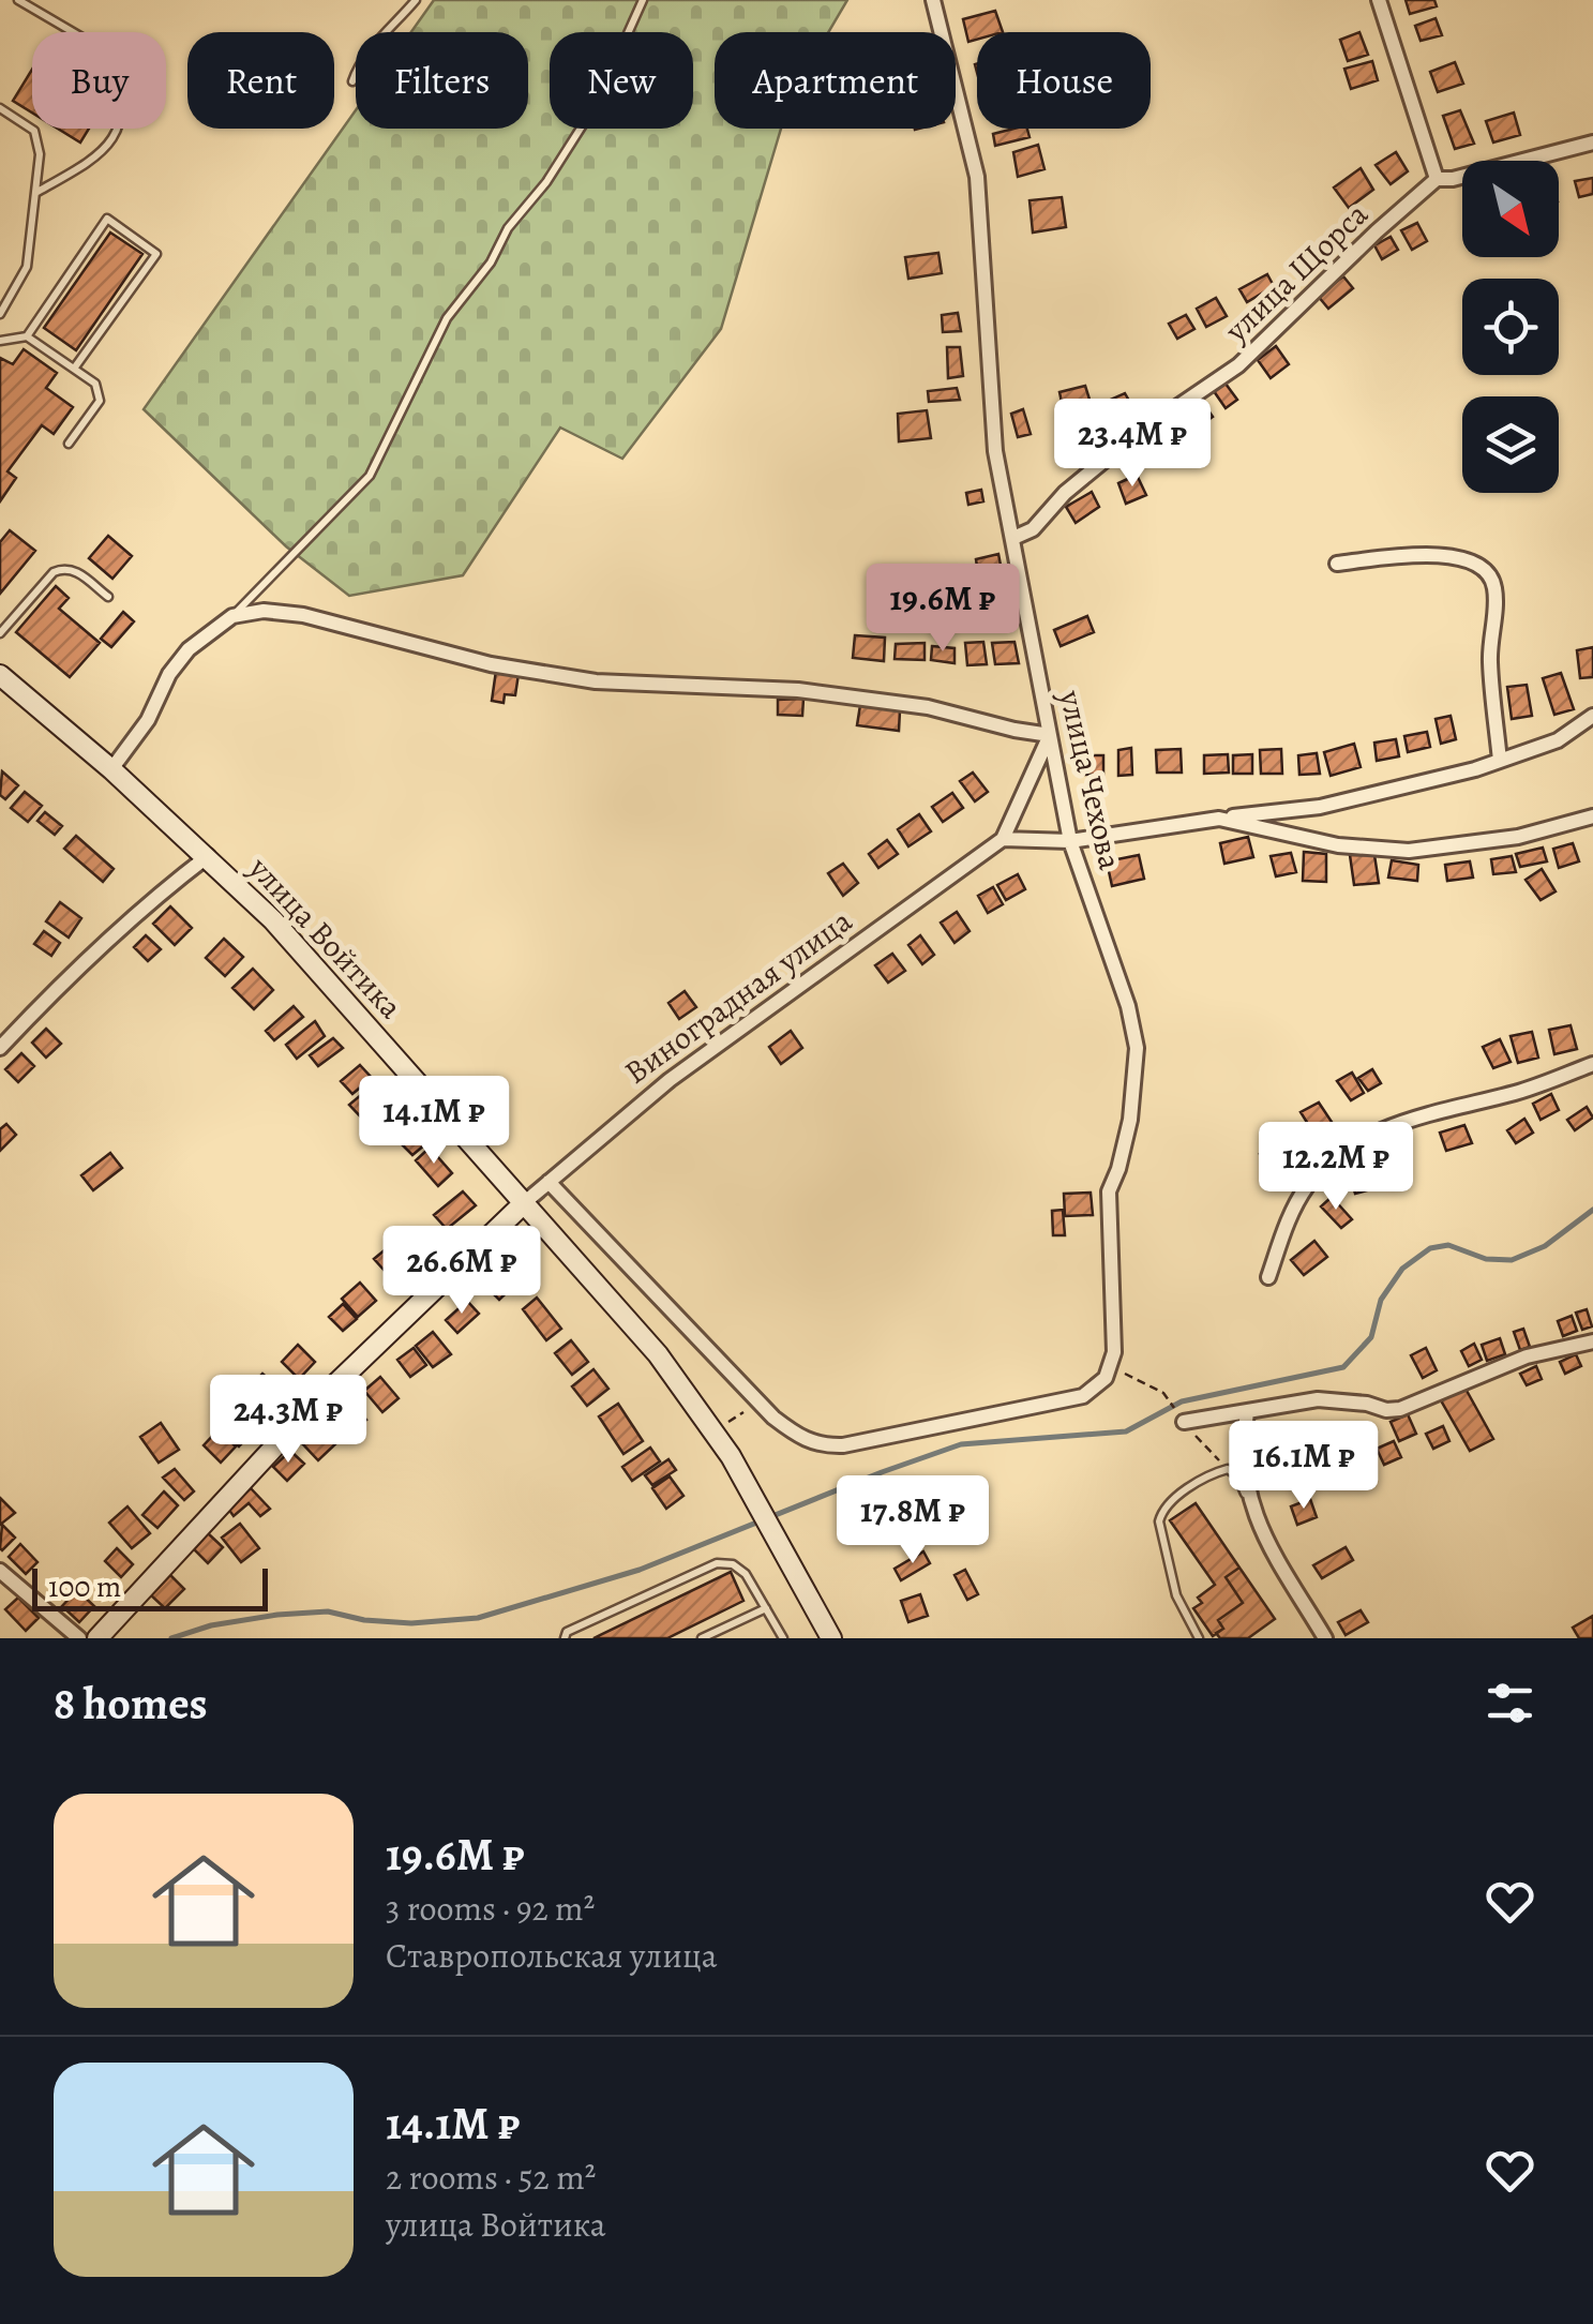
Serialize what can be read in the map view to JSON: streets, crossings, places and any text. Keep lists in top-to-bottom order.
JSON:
{
  "streets": {
    "main road": ["улица Войтика", "Виноградная улица"],
    "street": ["улица Щорса", "улица Чехова"]
  },
  "crossings": [
    ["улица Щорса", "улица Чехова"],
    ["улица Войтика", "Виноградная улица"]
  ],
  "scale_bar": "100 m",
  "north": "bottom right",
  "page": {
    "chip": [
      "Buy",
      "Rent",
      "Filters",
      "New",
      "Apartment",
      "House"
    ],
    "price": [
      "23.4M ₽",
      "19.6M ₽",
      "14.1M ₽",
      "12.2M ₽",
      "26.6M ₽",
      "24.3M ₽",
      "16.1M ₽",
      "17.8M ₽"
    ],
    "scale": "100 m",
    "heading": "8 homes",
    "list": [
      {
        "name": "19.6M ₽",
        "note": "3 rooms · 92 m² · Ставропольская улица"
      },
      {
        "name": "14.1M ₽",
        "note": "2 rooms · 52 m² · улица Войтика"
      }
    ]
  }
}
